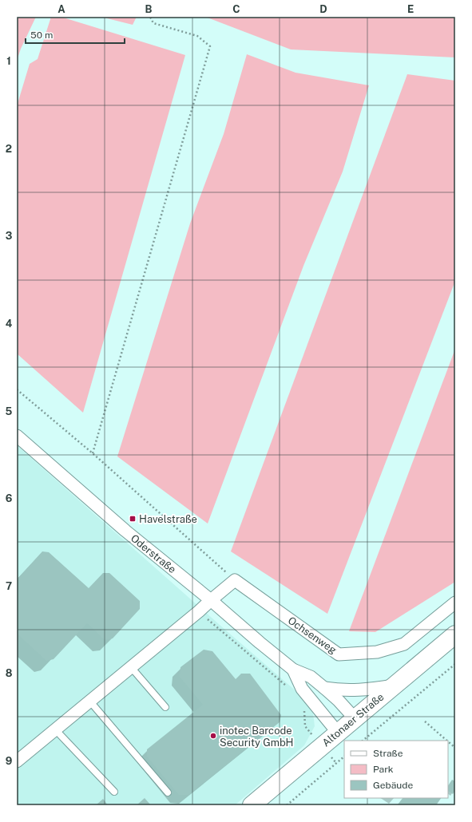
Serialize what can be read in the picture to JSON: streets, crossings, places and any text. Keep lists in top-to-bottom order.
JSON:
{
  "streets": {
    "main road": ["Altonaer Straße"],
    "street": ["Oderstraße", "Ochsenweg"]
  },
  "crossings": [
    ["Oderstraße", "Altonaer Straße"]
  ],
  "places": {
    "transit": ["Havelstraße"],
    "other": ["inotec Barcode Security GmbH"]
  },
  "legend": ["Straße", "Park", "Gebäude"],
  "scale_bar": "50 m",
  "grid": {
    "columns": [
      "A",
      "B",
      "C",
      "D",
      "E"
    ],
    "rows": [
      "1",
      "2",
      "3",
      "4",
      "5",
      "6",
      "7",
      "8",
      "9"
    ]
  }
}
